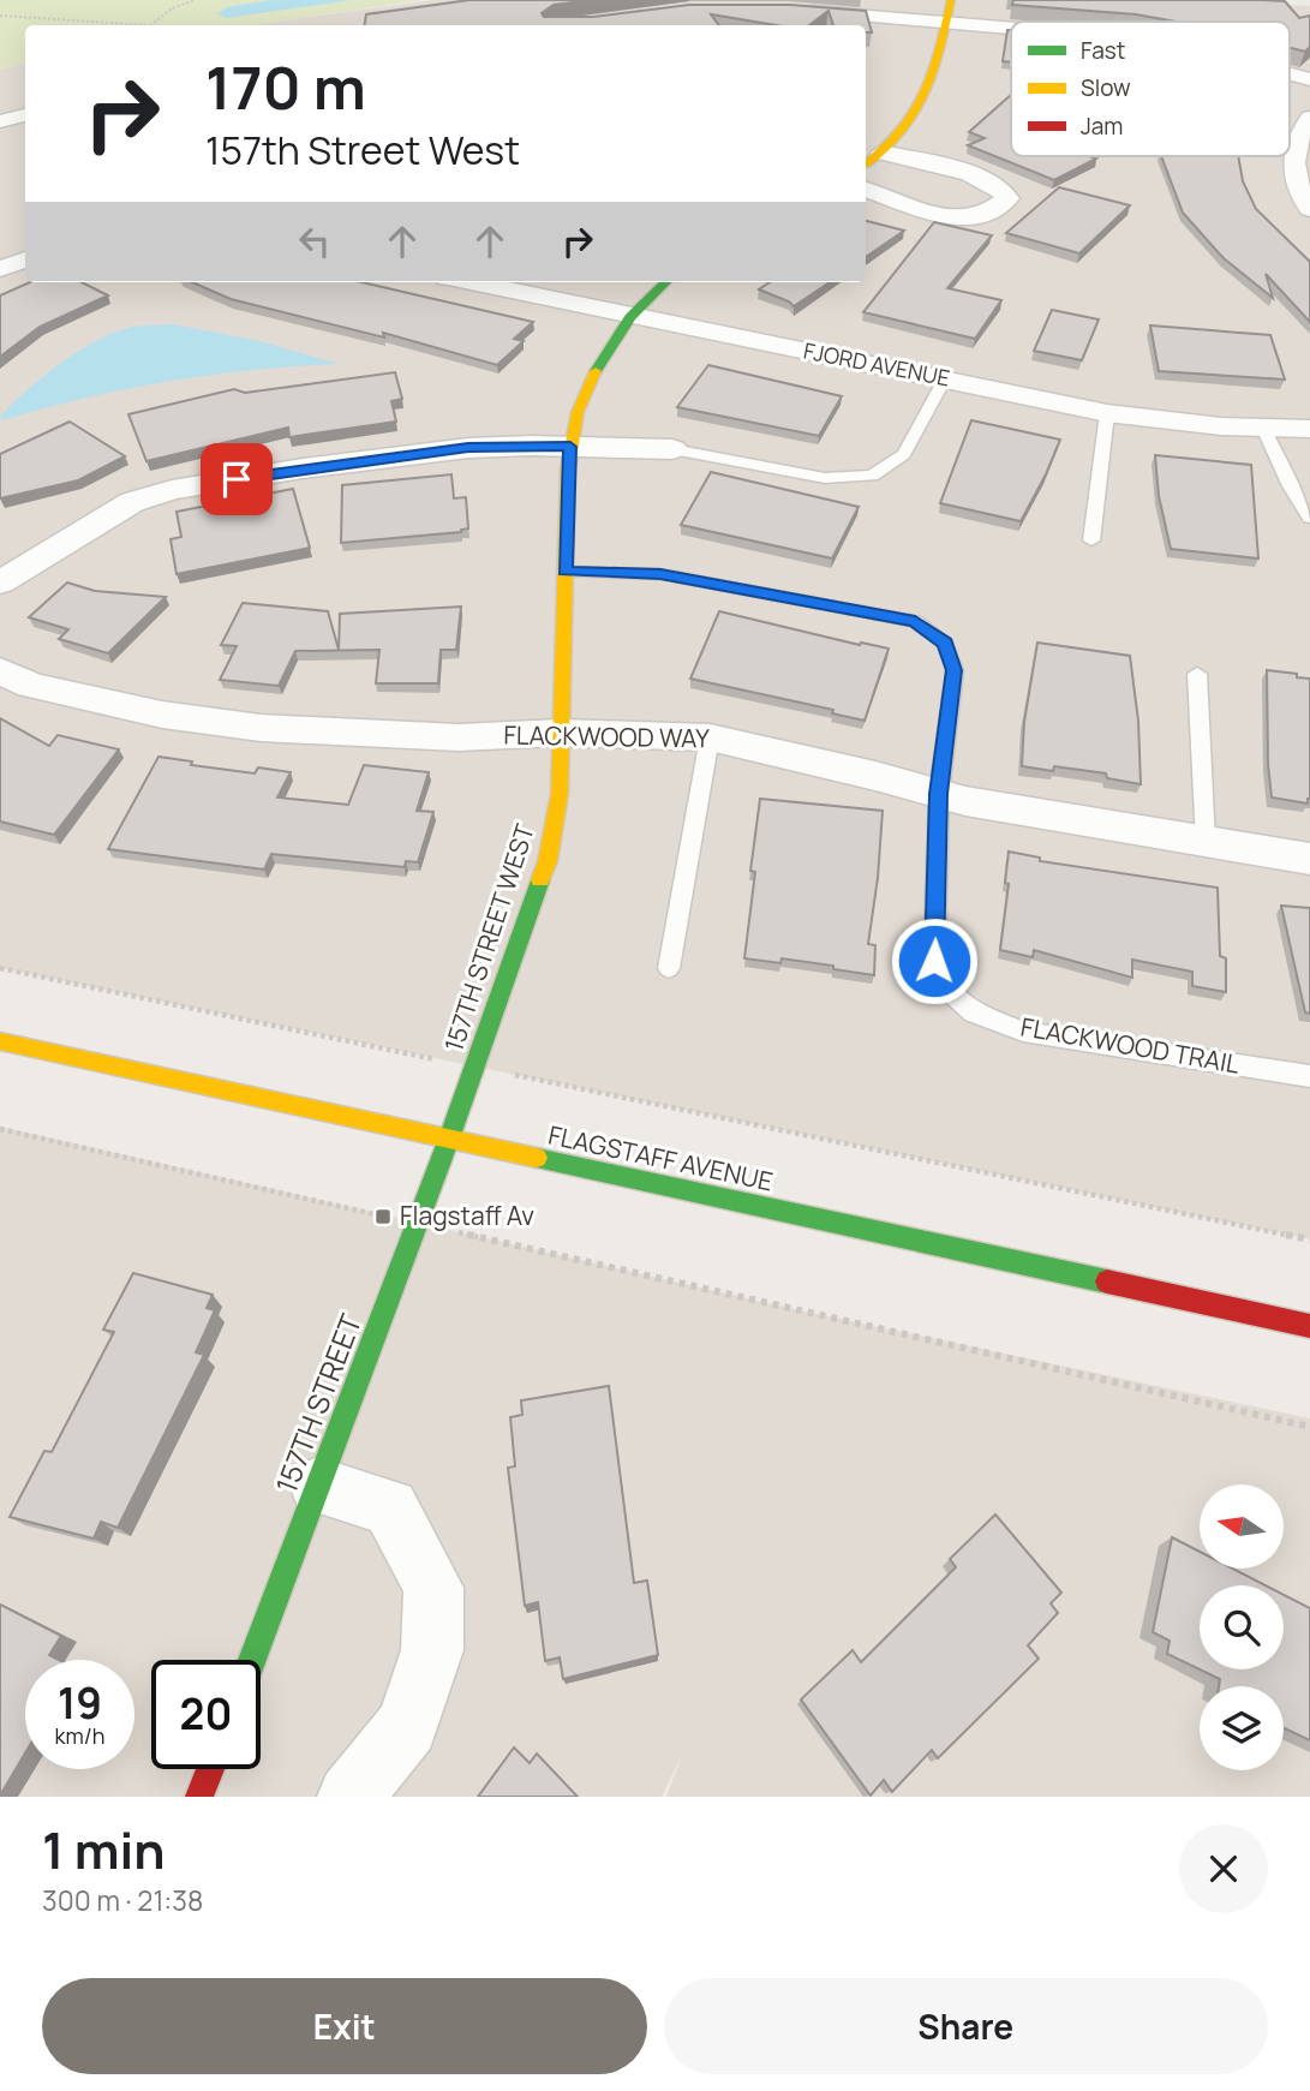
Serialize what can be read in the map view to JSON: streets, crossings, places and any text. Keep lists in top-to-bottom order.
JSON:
{
  "streets": {
    "street": [
      "FJORD AVENUE",
      "FLACKWOOD WAY",
      "157TH STREET WEST",
      "FLAGSTAFF AVENUE",
      "157TH STREET"
    ],
    "lane": ["FLACKWOOD TRAIL"]
  },
  "crossings": [
    ["FJORD AVENUE", "157TH STREET WEST"],
    ["FLACKWOOD WAY", "157TH STREET WEST"],
    ["FLACKWOOD WAY", "FLACKWOOD TRAIL"],
    ["157TH STREET WEST", "FLACKWOOD TRAIL"],
    ["157TH STREET WEST", "FLAGSTAFF AVENUE"],
    ["157TH STREET WEST", "157TH STREET"],
    ["FLAGSTAFF AVENUE", "157TH STREET"]
  ],
  "places": {
    "transit": ["Flagstaff Av"]
  },
  "legend": ["Fast", "Slow", "Jam"],
  "north": "left",
  "page": {
    "turn": ["170 m", "157th Street West"],
    "speed": "19 km/h",
    "limit": "20",
    "heading": ["1 min", "300 m · 21:38"],
    "buttons": ["Exit", "Share"]
  }
}
